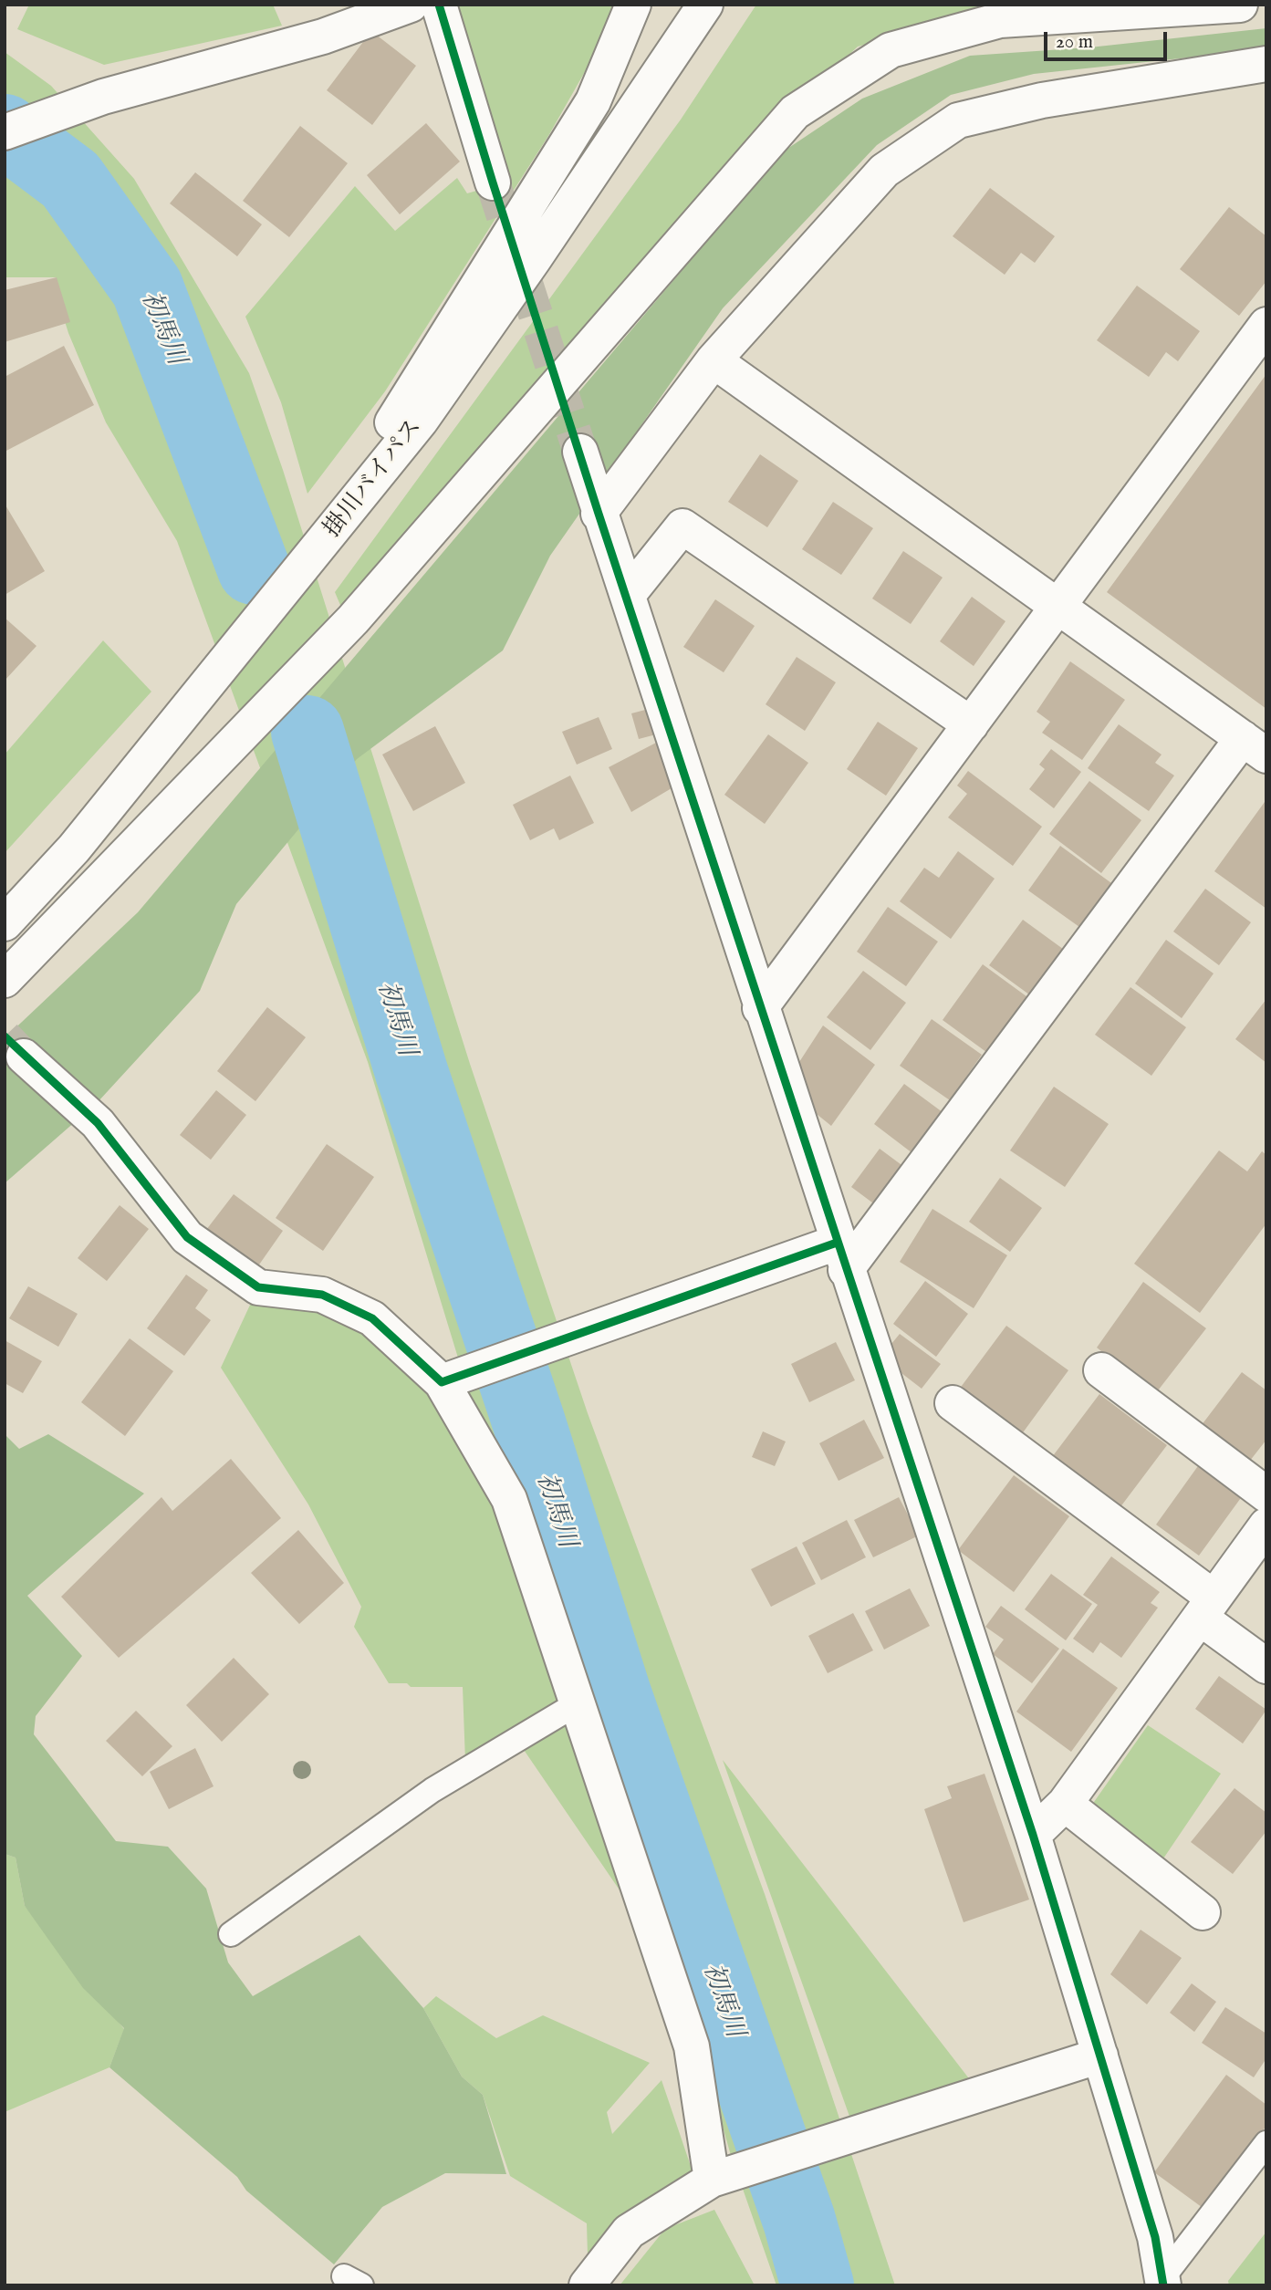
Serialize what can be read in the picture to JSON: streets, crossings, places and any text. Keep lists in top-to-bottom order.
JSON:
{
  "streets": {
    "main road": ["掛川バイパス"]
  },
  "water": ["初馬川"],
  "scale_bar": "20 m"
}
